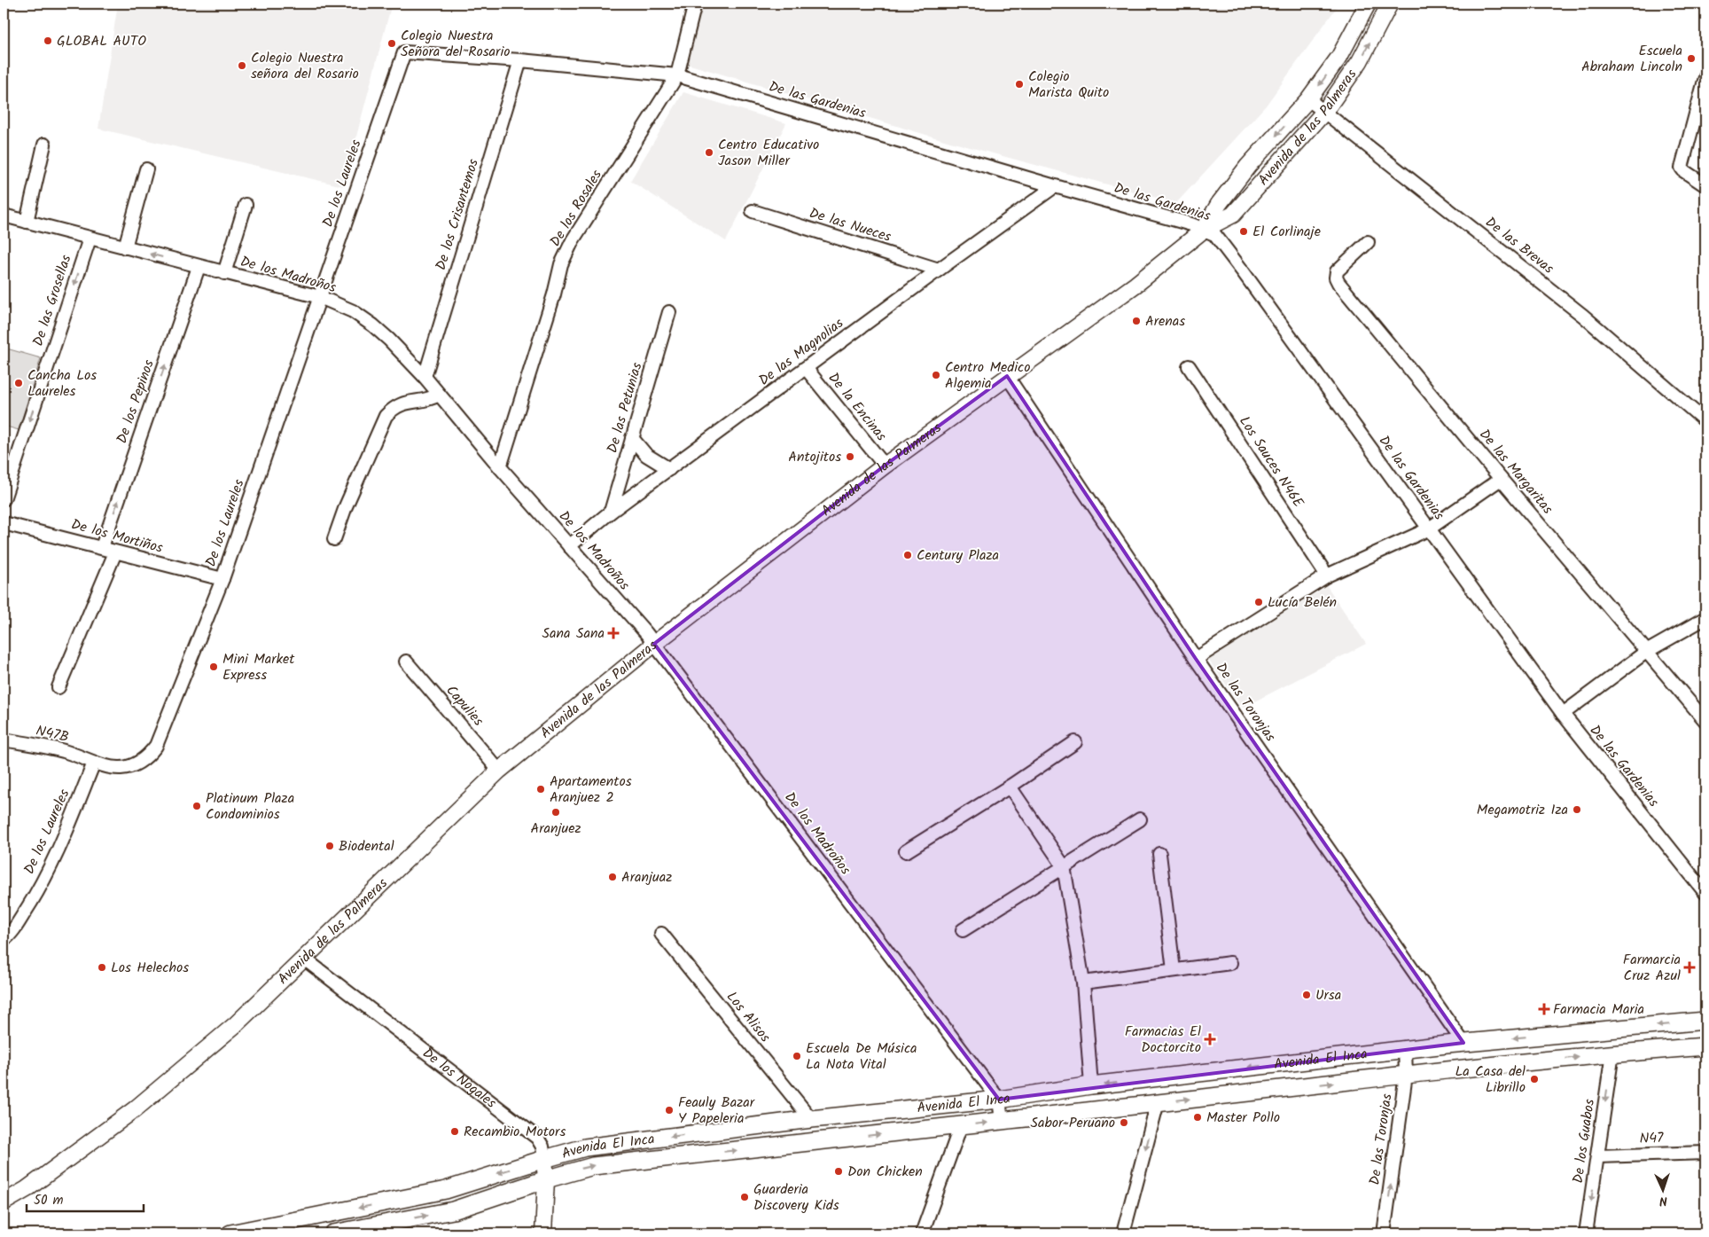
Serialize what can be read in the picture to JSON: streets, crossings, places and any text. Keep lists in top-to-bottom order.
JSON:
{
  "streets": {
    "main road": ["Avenida El Inca"],
    "street": [
      "De las Gardenias",
      "Avenida de las Palmeras",
      "De los Laureles",
      "De los Rosales",
      "De los Crisantemos",
      "De las Nueces",
      "De las Brevas",
      "De los Madroños",
      "De las Grosellas",
      "De las Magnolias",
      "De los Pepinos",
      "De la Encinas",
      "De las Petunias",
      "Los Sauces N46E",
      "De las Margaritas",
      "De los Mortiños",
      "De las Toronjas",
      "Capulies",
      "N47B",
      "Los Alisos",
      "De los Nogales",
      "N47",
      "De los Guabos"
    ]
  },
  "crossings": [
    ["De las Gardenias", "Avenida de las Palmeras"],
    ["De las Gardenias", "De los Laureles"],
    ["De las Gardenias", "De los Rosales"],
    ["De las Gardenias", "De los Crisantemos"],
    ["De las Gardenias", "De las Magnolias"],
    ["Avenida de las Palmeras", "De las Brevas"],
    ["Avenida de las Palmeras", "De los Madroños"],
    ["Avenida de las Palmeras", "De la Encinas"],
    ["Avenida de las Palmeras", "De las Toronjas"],
    ["Avenida de las Palmeras", "Capulies"],
    ["Avenida de las Palmeras", "De los Nogales"],
    ["De los Laureles", "De los Madroños"],
    ["De los Laureles", "De los Mortiños"],
    ["De los Laureles", "N47B"],
    ["De los Rosales", "De los Madroños"],
    ["De los Crisantemos", "De los Madroños"],
    ["De las Nueces", "De las Magnolias"],
    ["De los Madroños", "De las Grosellas"],
    ["De los Madroños", "De las Magnolias"],
    ["De los Madroños", "De los Pepinos"],
    ["De los Madroños", "Avenida El Inca"],
    ["De las Magnolias", "De la Encinas"],
    ["De las Magnolias", "De las Petunias"],
    ["De los Pepinos", "De los Mortiños"],
    ["De las Toronjas", "Avenida El Inca"],
    ["Los Alisos", "Avenida El Inca"],
    ["Avenida El Inca", "De los Nogales"],
    ["Avenida El Inca", "De los Guabos"],
    ["N47", "De los Guabos"]
  ],
  "one_way": ["De las Grosellas", "De los Pepinos", "De los Guabos"],
  "places": {
    "other": [
      "GLOBAL AUTO",
      "Colegio Nuestra Señora del Rosario",
      "Escuela Abraham Lincoln",
      "Colegio Nuestra señora del Rosario",
      "Colegio Marista Quito",
      "Centro Educativo Jason Miller",
      "El Corlinaje",
      "Arenas",
      "Centro Medico Algemia",
      "Cancha Los Laureles",
      "Antojitos",
      "Century Plaza",
      "Lucía Belén",
      "Mini Market Express",
      "Apartamentos Aranjuez 2",
      "Platinum Plaza Condominios",
      "Megamotriz Iza",
      "Aranjuez",
      "Biodental",
      "Aranjuaz",
      "Los Helechos",
      "Ursa",
      "Escuela De Música La Nota Vital",
      "La Casa del Librillo",
      "Feauly Bazar Y Papeleria",
      "Master Pollo",
      "Sabor Peruano",
      "Recambio Motors",
      "Don Chicken",
      "Guarderia Discovery Kids"
    ],
    "health": [
      "Sana Sana",
      "Farmarcia Cruz Azul",
      "Farmacia Maria",
      "Farmacias El Doctorcito"
    ]
  },
  "scale_bar": "50 m",
  "north": "bottom"
}
